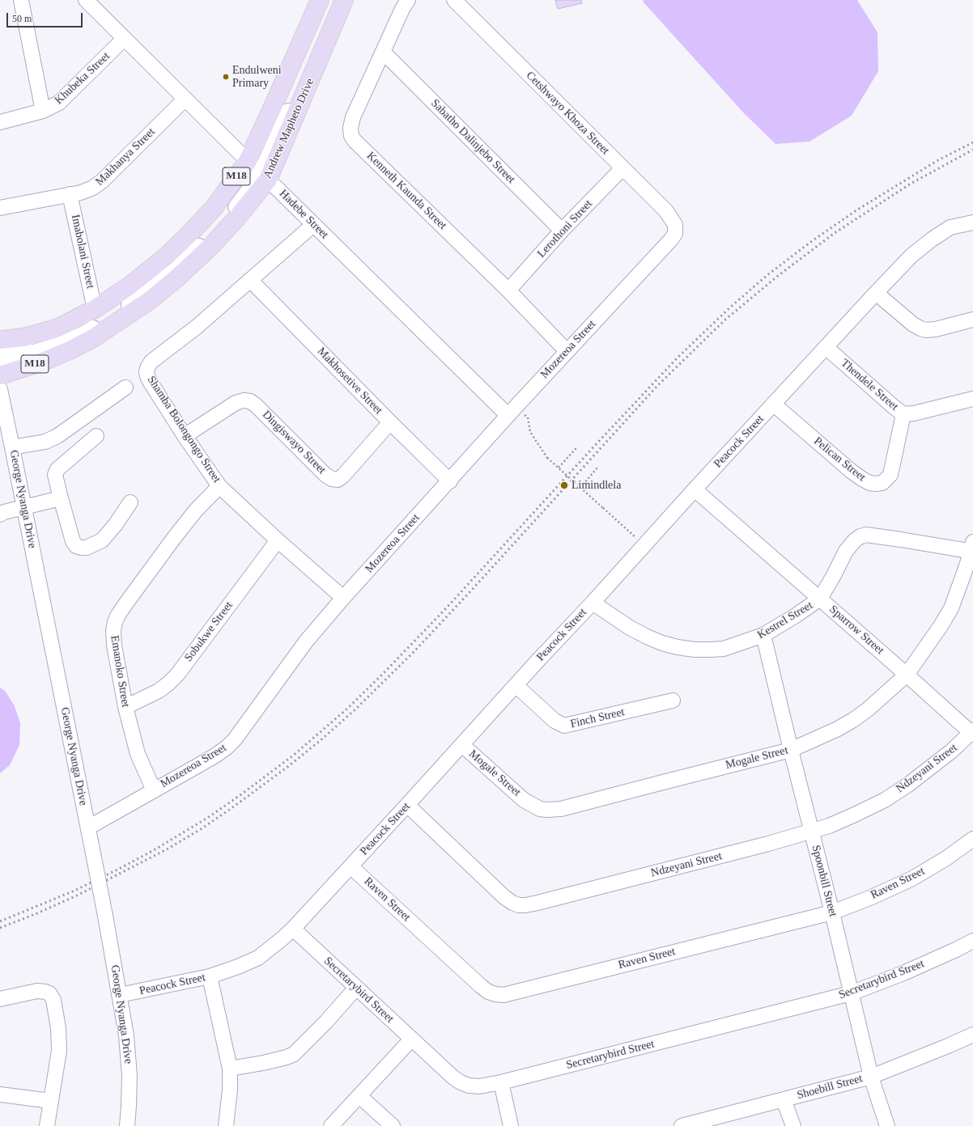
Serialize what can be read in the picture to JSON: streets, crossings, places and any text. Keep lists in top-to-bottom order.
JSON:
{
  "streets": {
    "main road": ["Andrew Mapheto Drive", "M18"],
    "street": [
      "Khubeka Street",
      "Cetshwayo Khoza Street",
      "Sabatho Dalinjebo Street",
      "Makhanya Street",
      "Kenneth Kaunda Street",
      "Hadebe Street",
      "Lerothoni Street",
      "Imabolani Street",
      "Mozereoa Street",
      "Makhosetive Street",
      "Thendele Street",
      "Shamba Bolongongo Street",
      "Peacock Street",
      "Dingiswayo Street",
      "Pelican Street",
      "George Nyanga Drive",
      "Kestrel Street",
      "Sparrow Street",
      "Sobukwe Street",
      "Emanoko Street",
      "Finch Street",
      "Mogale Street",
      "Ndzeyani Street",
      "Spoonbill Street",
      "Raven Street",
      "Secretarybird Street",
      "Shoebill Street"
    ]
  },
  "crossings": [
    ["Khubeka Street", "Hadebe Street"],
    ["Cetshwayo Khoza Street", "Lerothoni Street"],
    ["Cetshwayo Khoza Street", "Mozereoa Street"],
    ["Andrew Mapheto Drive", "Hadebe Street"],
    ["Andrew Mapheto Drive", "Imabolani Street"],
    ["Sabatho Dalinjebo Street", "Kenneth Kaunda Street"],
    ["Sabatho Dalinjebo Street", "Lerothoni Street"],
    ["Makhanya Street", "Hadebe Street"],
    ["Makhanya Street", "Imabolani Street"],
    ["Kenneth Kaunda Street", "Lerothoni Street"],
    ["Kenneth Kaunda Street", "Mozereoa Street"],
    ["Hadebe Street", "Mozereoa Street"],
    ["Hadebe Street", "Shamba Bolongongo Street"],
    ["Mozereoa Street", "Makhosetive Street"],
    ["Mozereoa Street", "Shamba Bolongongo Street"],
    ["Mozereoa Street", "George Nyanga Drive"],
    ["Mozereoa Street", "Emanoko Street"],
    ["Makhosetive Street", "Shamba Bolongongo Street"],
    ["Makhosetive Street", "Dingiswayo Street"],
    ["Thendele Street", "Peacock Street"],
    ["Thendele Street", "Pelican Street"],
    ["Shamba Bolongongo Street", "Dingiswayo Street"],
    ["Shamba Bolongongo Street", "Sobukwe Street"],
    ["Shamba Bolongongo Street", "Emanoko Street"],
    ["Peacock Street", "Pelican Street"],
    ["Peacock Street", "George Nyanga Drive"],
    ["Peacock Street", "Kestrel Street"],
    ["Peacock Street", "Sparrow Street"],
    ["Peacock Street", "Finch Street"],
    ["Peacock Street", "Mogale Street"],
    ["Peacock Street", "Ndzeyani Street"],
    ["Peacock Street", "Raven Street"],
    ["Peacock Street", "Secretarybird Street"],
    ["Kestrel Street", "Sparrow Street"],
    ["Kestrel Street", "Mogale Street"],
    ["Kestrel Street", "Spoonbill Street"],
    ["Sparrow Street", "Mogale Street"],
    ["Sparrow Street", "Ndzeyani Street"],
    ["Sobukwe Street", "Emanoko Street"],
    ["Mogale Street", "Spoonbill Street"],
    ["Ndzeyani Street", "Spoonbill Street"],
    ["Spoonbill Street", "Raven Street"],
    ["Spoonbill Street", "Secretarybird Street"],
    ["Spoonbill Street", "Shoebill Street"]
  ],
  "places": ["Endulweni Primary", "Limindlela"],
  "scale_bar": "50 m"
}
